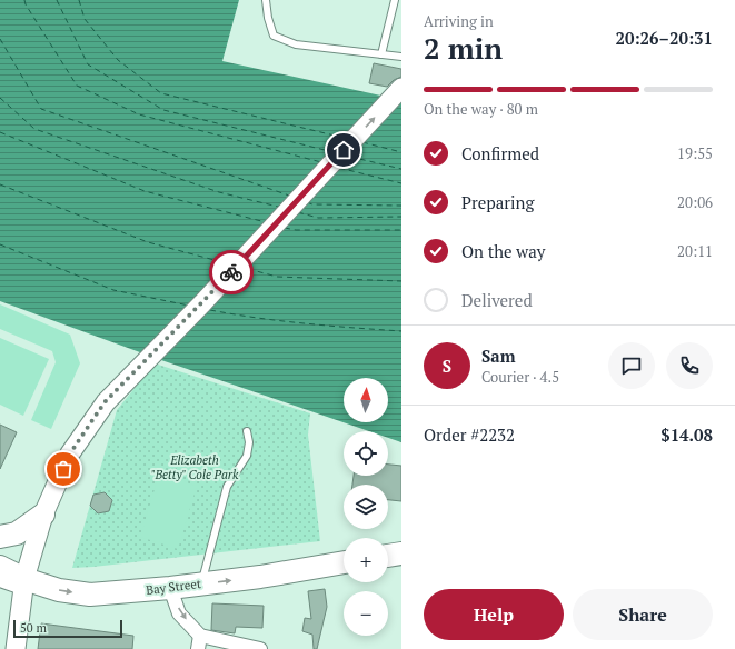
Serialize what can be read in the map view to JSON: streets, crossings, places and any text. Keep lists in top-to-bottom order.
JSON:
{
  "streets": {
    "highway": ["Bay Street"]
  },
  "one_way": ["Bay Street"],
  "parks": ["Elizabeth \"Betty\" Cole Park"],
  "scale_bar": "50 m",
  "north": "top",
  "page": {
    "heading": ["2 min", "Arriving in", "20:26–20:31"],
    "panel": [
      "Sam",
      "Courier · 4.5",
      "Order #2232",
      "$14.08"
    ],
    "bar": "On the way · 80 m",
    "list": [
      ["Confirmed", "19:55"],
      ["Preparing", "20:06"],
      ["On the way", "20:11"],
      "Delivered"
    ],
    "round": "S",
    "map_buttons": ["+", "−"],
    "buttons": ["Help", "Share"],
    "scale": "50 m"
  }
}
